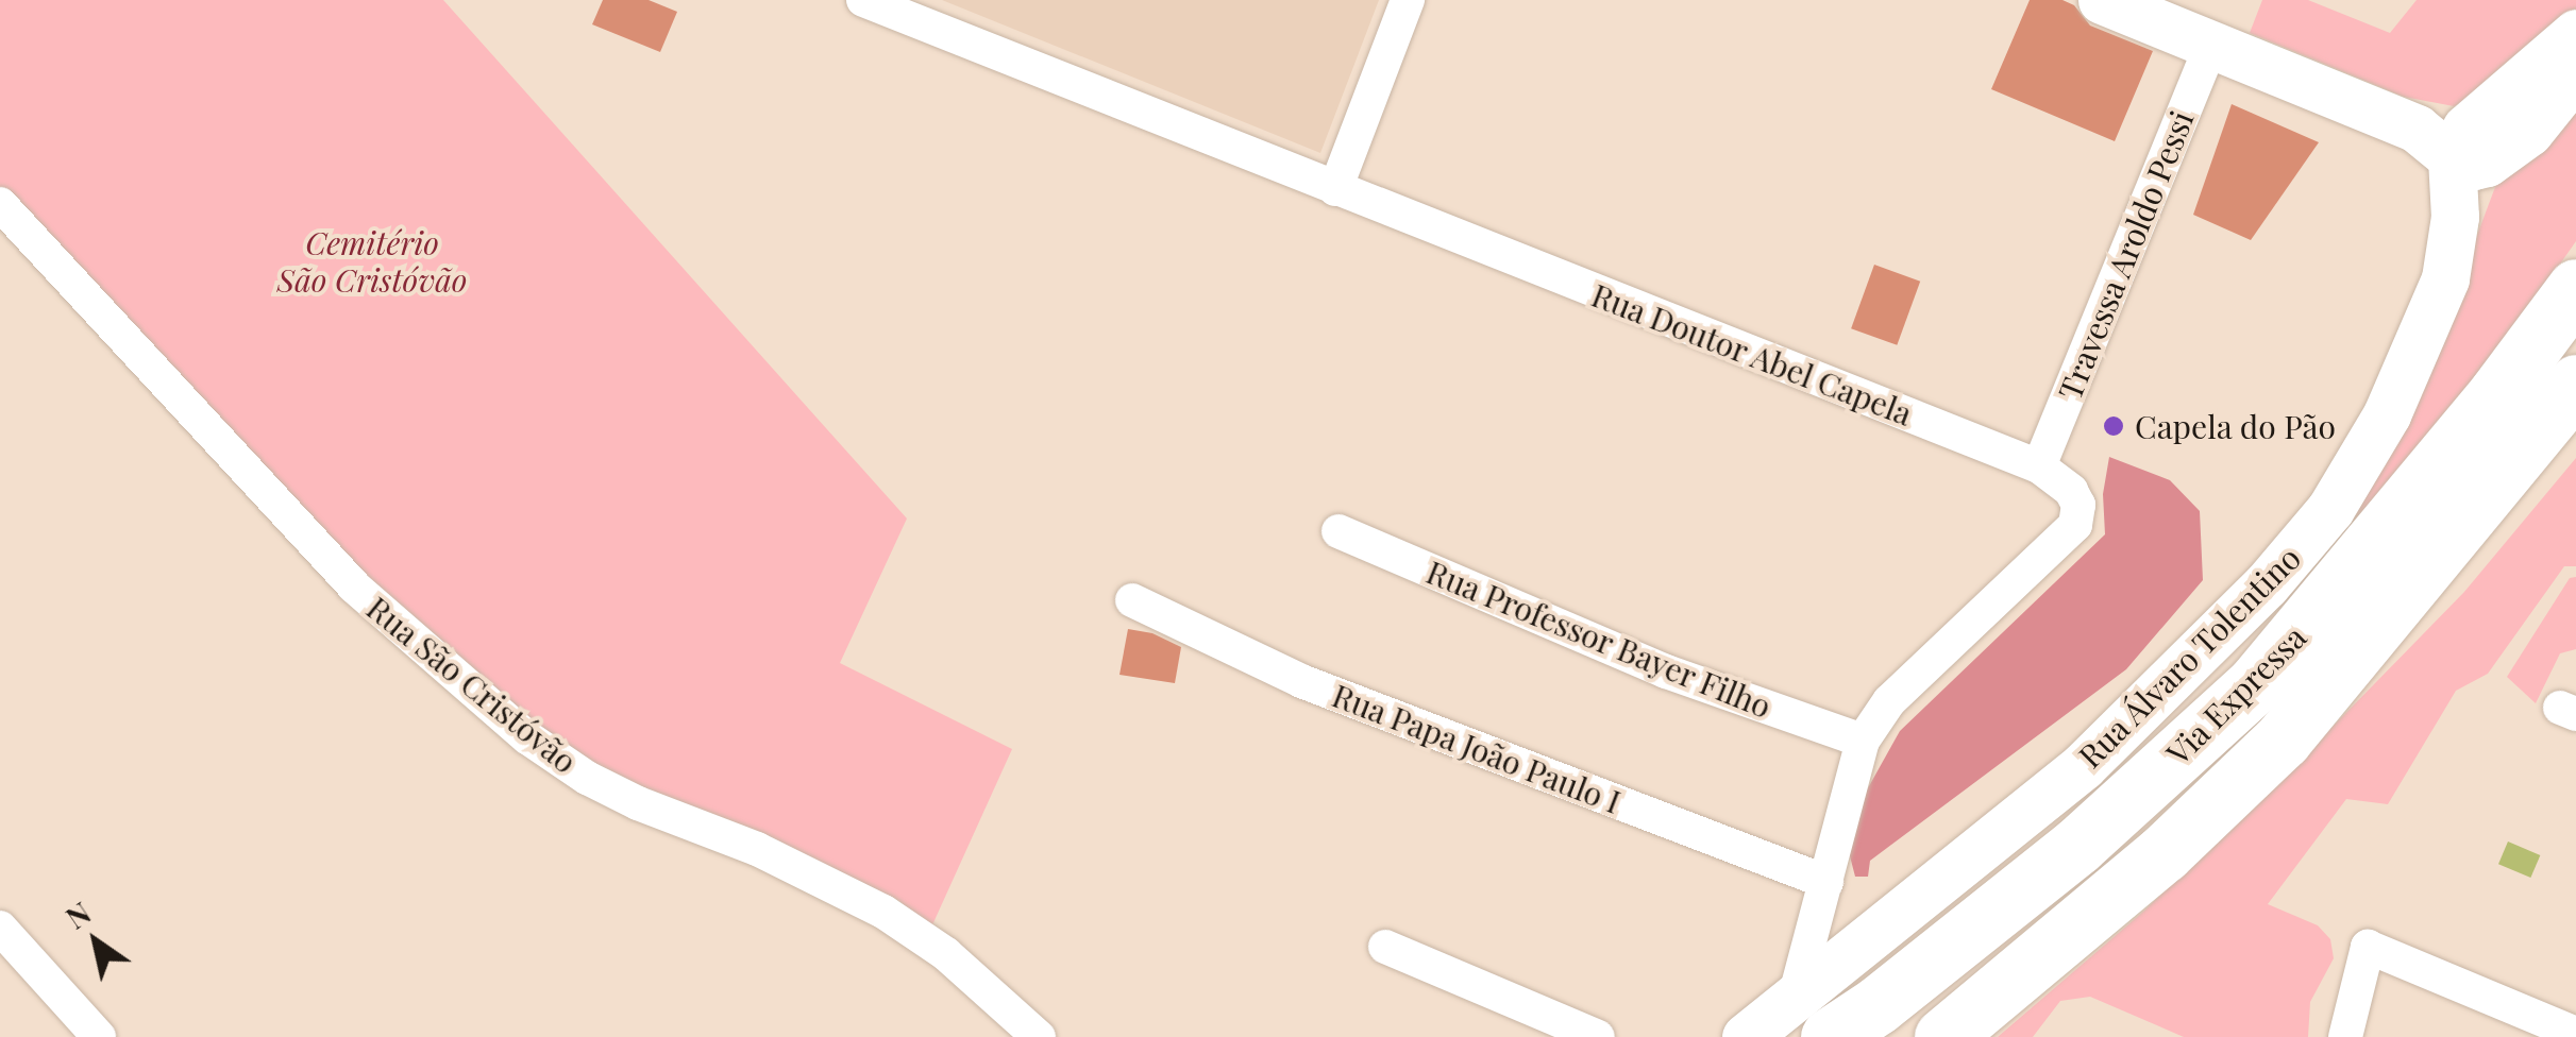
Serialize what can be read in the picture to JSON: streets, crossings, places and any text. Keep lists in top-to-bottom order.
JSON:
{
  "streets": {
    "highway": ["Via Expressa"],
    "main road": ["Rua Álvaro Tolentino"],
    "street": [
      "Travessa Aroldo Pessi",
      "Rua Doutor Abel Capela",
      "Rua Professor Bayer Filho",
      "Rua São Cristóvão",
      "Rua Papa João Paulo I"
    ]
  },
  "crossings": [
    ["Travessa Aroldo Pessi", "Rua Doutor Abel Capela"],
    ["Rua Doutor Abel Capela", "Rua Professor Bayer Filho"],
    ["Rua Doutor Abel Capela", "Rua Álvaro Tolentino"],
    ["Rua Doutor Abel Capela", "Via Expressa"],
    ["Rua Doutor Abel Capela", "Rua Papa João Paulo I"],
    ["Rua Álvaro Tolentino", "Via Expressa"]
  ],
  "parks": ["Cemitério São Cristóvão"],
  "places": ["Capela do Pão"],
  "north": "top left"
}
